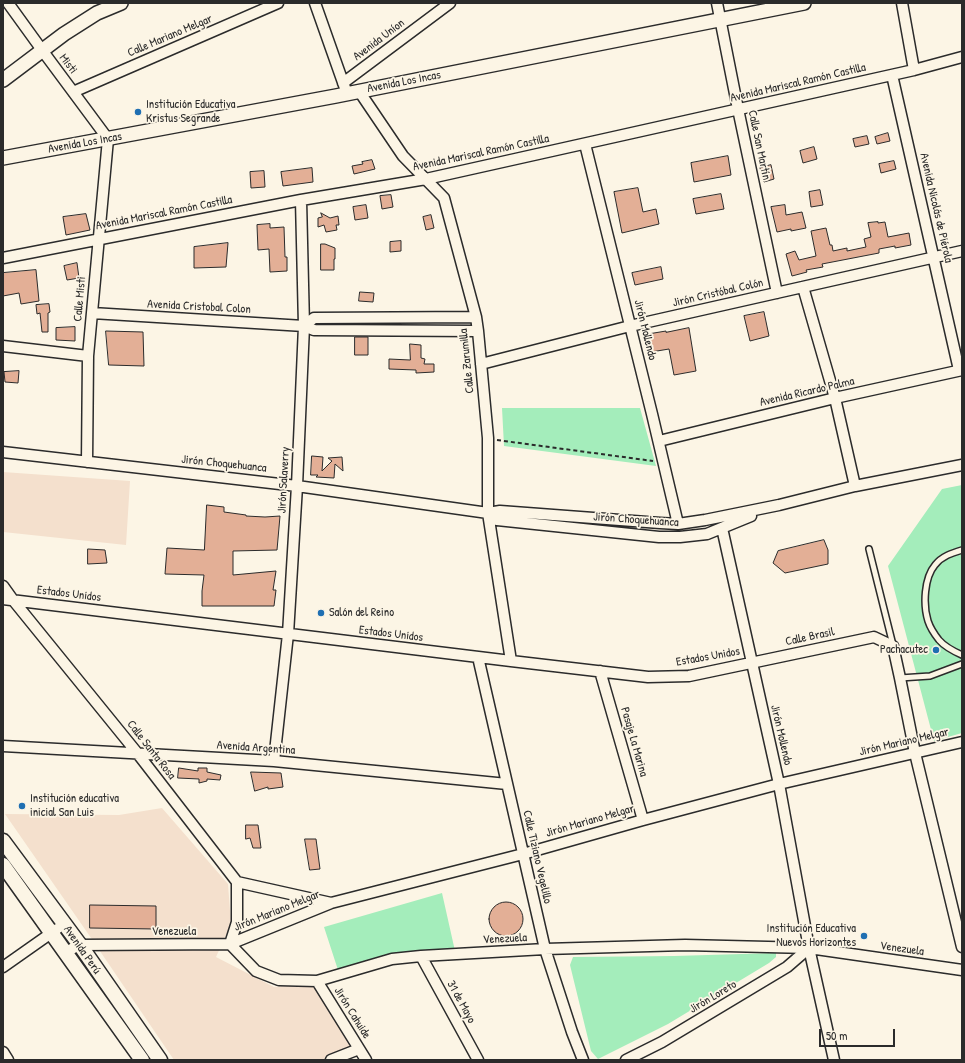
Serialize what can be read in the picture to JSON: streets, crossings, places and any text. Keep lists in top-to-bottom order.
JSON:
{
  "streets": {
    "main road": ["Avenida Perú"],
    "street": [
      "Calle Mariano Melgar",
      "Avenida Uníon",
      "Misti",
      "Avenida Los Incas",
      "Avenida Mariscal Ramón Castilla",
      "Calle San Martín",
      "Avenida Nicolás de Piérola",
      "Jirón Cristóbal Colón",
      "Calle Misti",
      "Avenida Cristobal Colon",
      "Jirón Mollendo",
      "Calle Zarumilla",
      "Avenida Ricardo Palma",
      "Jirón Choquehuanca",
      "Jirón Salaverry",
      "Estados Unidos",
      "Calle Brasil",
      "Pasaje La Marina",
      "Jirón Mariano Melgar",
      "Avenida Argentina",
      "Calle Santa Rosa",
      "Calle Tiziano Vegelillo",
      "Venezuela",
      "Jirón Loreto",
      "31 de Mayo",
      "Jirón Cahuide"
    ]
  },
  "crossings": [
    ["Calle Mariano Melgar", "Misti"],
    ["Avenida Uníon", "Avenida Los Incas"],
    ["Avenida Uníon", "Calle Zarumilla"],
    ["Misti", "Avenida Los Incas"],
    ["Misti", "Calle Misti"],
    ["Avenida Los Incas", "Calle San Martín"],
    ["Avenida Los Incas", "Calle Misti"],
    ["Avenida Los Incas", "Calle Zarumilla"],
    ["Avenida Mariscal Ramón Castilla", "Calle San Martín"],
    ["Avenida Mariscal Ramón Castilla", "Avenida Nicolás de Piérola"],
    ["Avenida Mariscal Ramón Castilla", "Calle Misti"],
    ["Avenida Mariscal Ramón Castilla", "Jirón Mollendo"],
    ["Avenida Mariscal Ramón Castilla", "Calle Zarumilla"],
    ["Avenida Mariscal Ramón Castilla", "Jirón Salaverry"],
    ["Calle San Martín", "Jirón Cristóbal Colón"],
    ["Avenida Nicolás de Piérola", "Jirón Cristóbal Colón"],
    ["Avenida Nicolás de Piérola", "Avenida Ricardo Palma"],
    ["Jirón Cristóbal Colón", "Jirón Mollendo"],
    ["Jirón Cristóbal Colón", "Calle Zarumilla"],
    ["Calle Misti", "Avenida Cristobal Colon"],
    ["Calle Misti", "Jirón Choquehuanca"],
    ["Avenida Cristobal Colon", "Calle Zarumilla"],
    ["Avenida Cristobal Colon", "Jirón Salaverry"],
    ["Jirón Mollendo", "Avenida Ricardo Palma"],
    ["Jirón Mollendo", "Jirón Choquehuanca"],
    ["Jirón Mollendo", "Estados Unidos"],
    ["Jirón Mollendo", "Calle Brasil"],
    ["Jirón Mollendo", "Jirón Mariano Melgar"],
    ["Jirón Mollendo", "Venezuela"],
    ["Jirón Mollendo", "Jirón Loreto"],
    ["Calle Zarumilla", "Jirón Choquehuanca"],
    ["Calle Zarumilla", "Estados Unidos"],
    ["Jirón Choquehuanca", "Jirón Salaverry"],
    ["Jirón Salaverry", "Estados Unidos"],
    ["Jirón Salaverry", "Avenida Argentina"],
    ["Estados Unidos", "Calle Brasil"],
    ["Estados Unidos", "Pasaje La Marina"],
    ["Estados Unidos", "Calle Santa Rosa"],
    ["Estados Unidos", "Calle Tiziano Vegelillo"],
    ["Pasaje La Marina", "Jirón Mariano Melgar"],
    ["Jirón Mariano Melgar", "Calle Tiziano Vegelillo"],
    ["Jirón Mariano Melgar", "Venezuela"],
    ["Avenida Argentina", "Calle Santa Rosa"],
    ["Avenida Argentina", "Calle Tiziano Vegelillo"],
    ["Calle Tiziano Vegelillo", "Venezuela"],
    ["Venezuela", "Avenida Perú"],
    ["Venezuela", "Jirón Loreto"],
    ["Venezuela", "31 de Mayo"],
    ["Venezuela", "Jirón Cahuide"]
  ],
  "places": [
    "Institución Educativa Kristus Segrande",
    "Salón del Reino",
    "Pachacutec",
    "Institución educativa inicial San Luis",
    "Institución Educativa Nuevos Horizontes"
  ],
  "scale_bar": "50 m"
}
